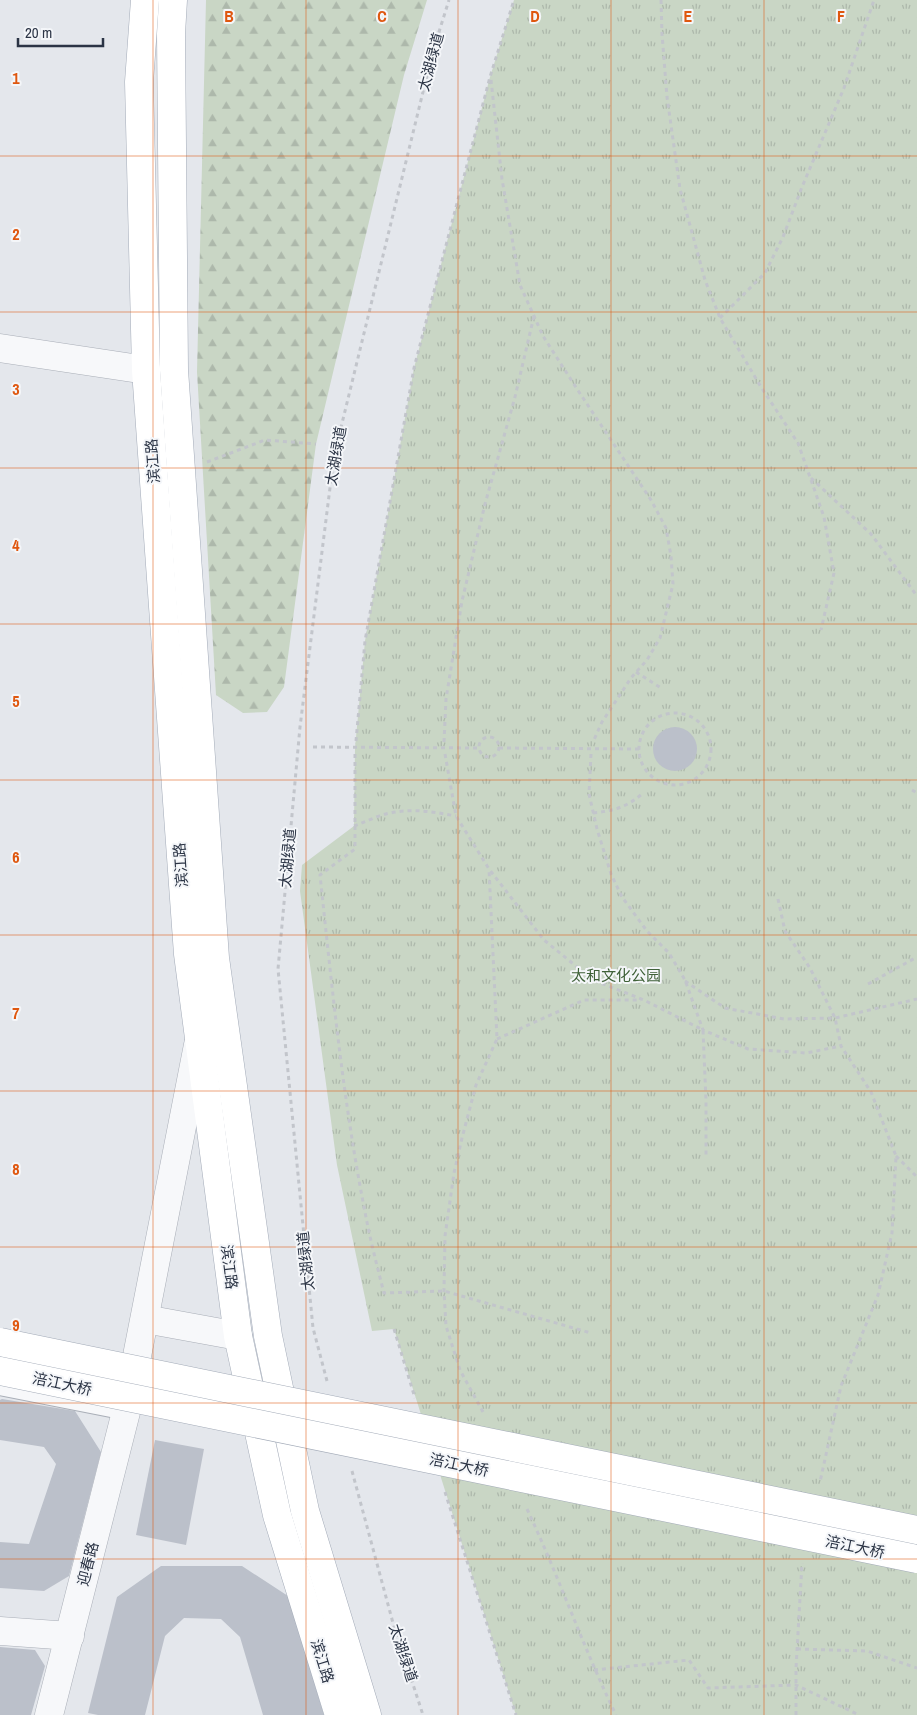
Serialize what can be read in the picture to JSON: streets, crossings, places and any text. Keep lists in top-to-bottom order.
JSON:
{
  "streets": {
    "main road": ["滨江路", "涪江大桥"],
    "street": ["迎春路"],
    "path": ["太湖绿道"]
  },
  "crossings": [
    ["滨江路", "迎春路"]
  ],
  "parks": ["太和文化公园"],
  "scale_bar": "20 m",
  "grid": {
    "columns": [
      "B",
      "C",
      "D",
      "E",
      "F"
    ],
    "rows": [
      "1",
      "2",
      "3",
      "4",
      "5",
      "6",
      "7",
      "8",
      "9"
    ]
  }
}
